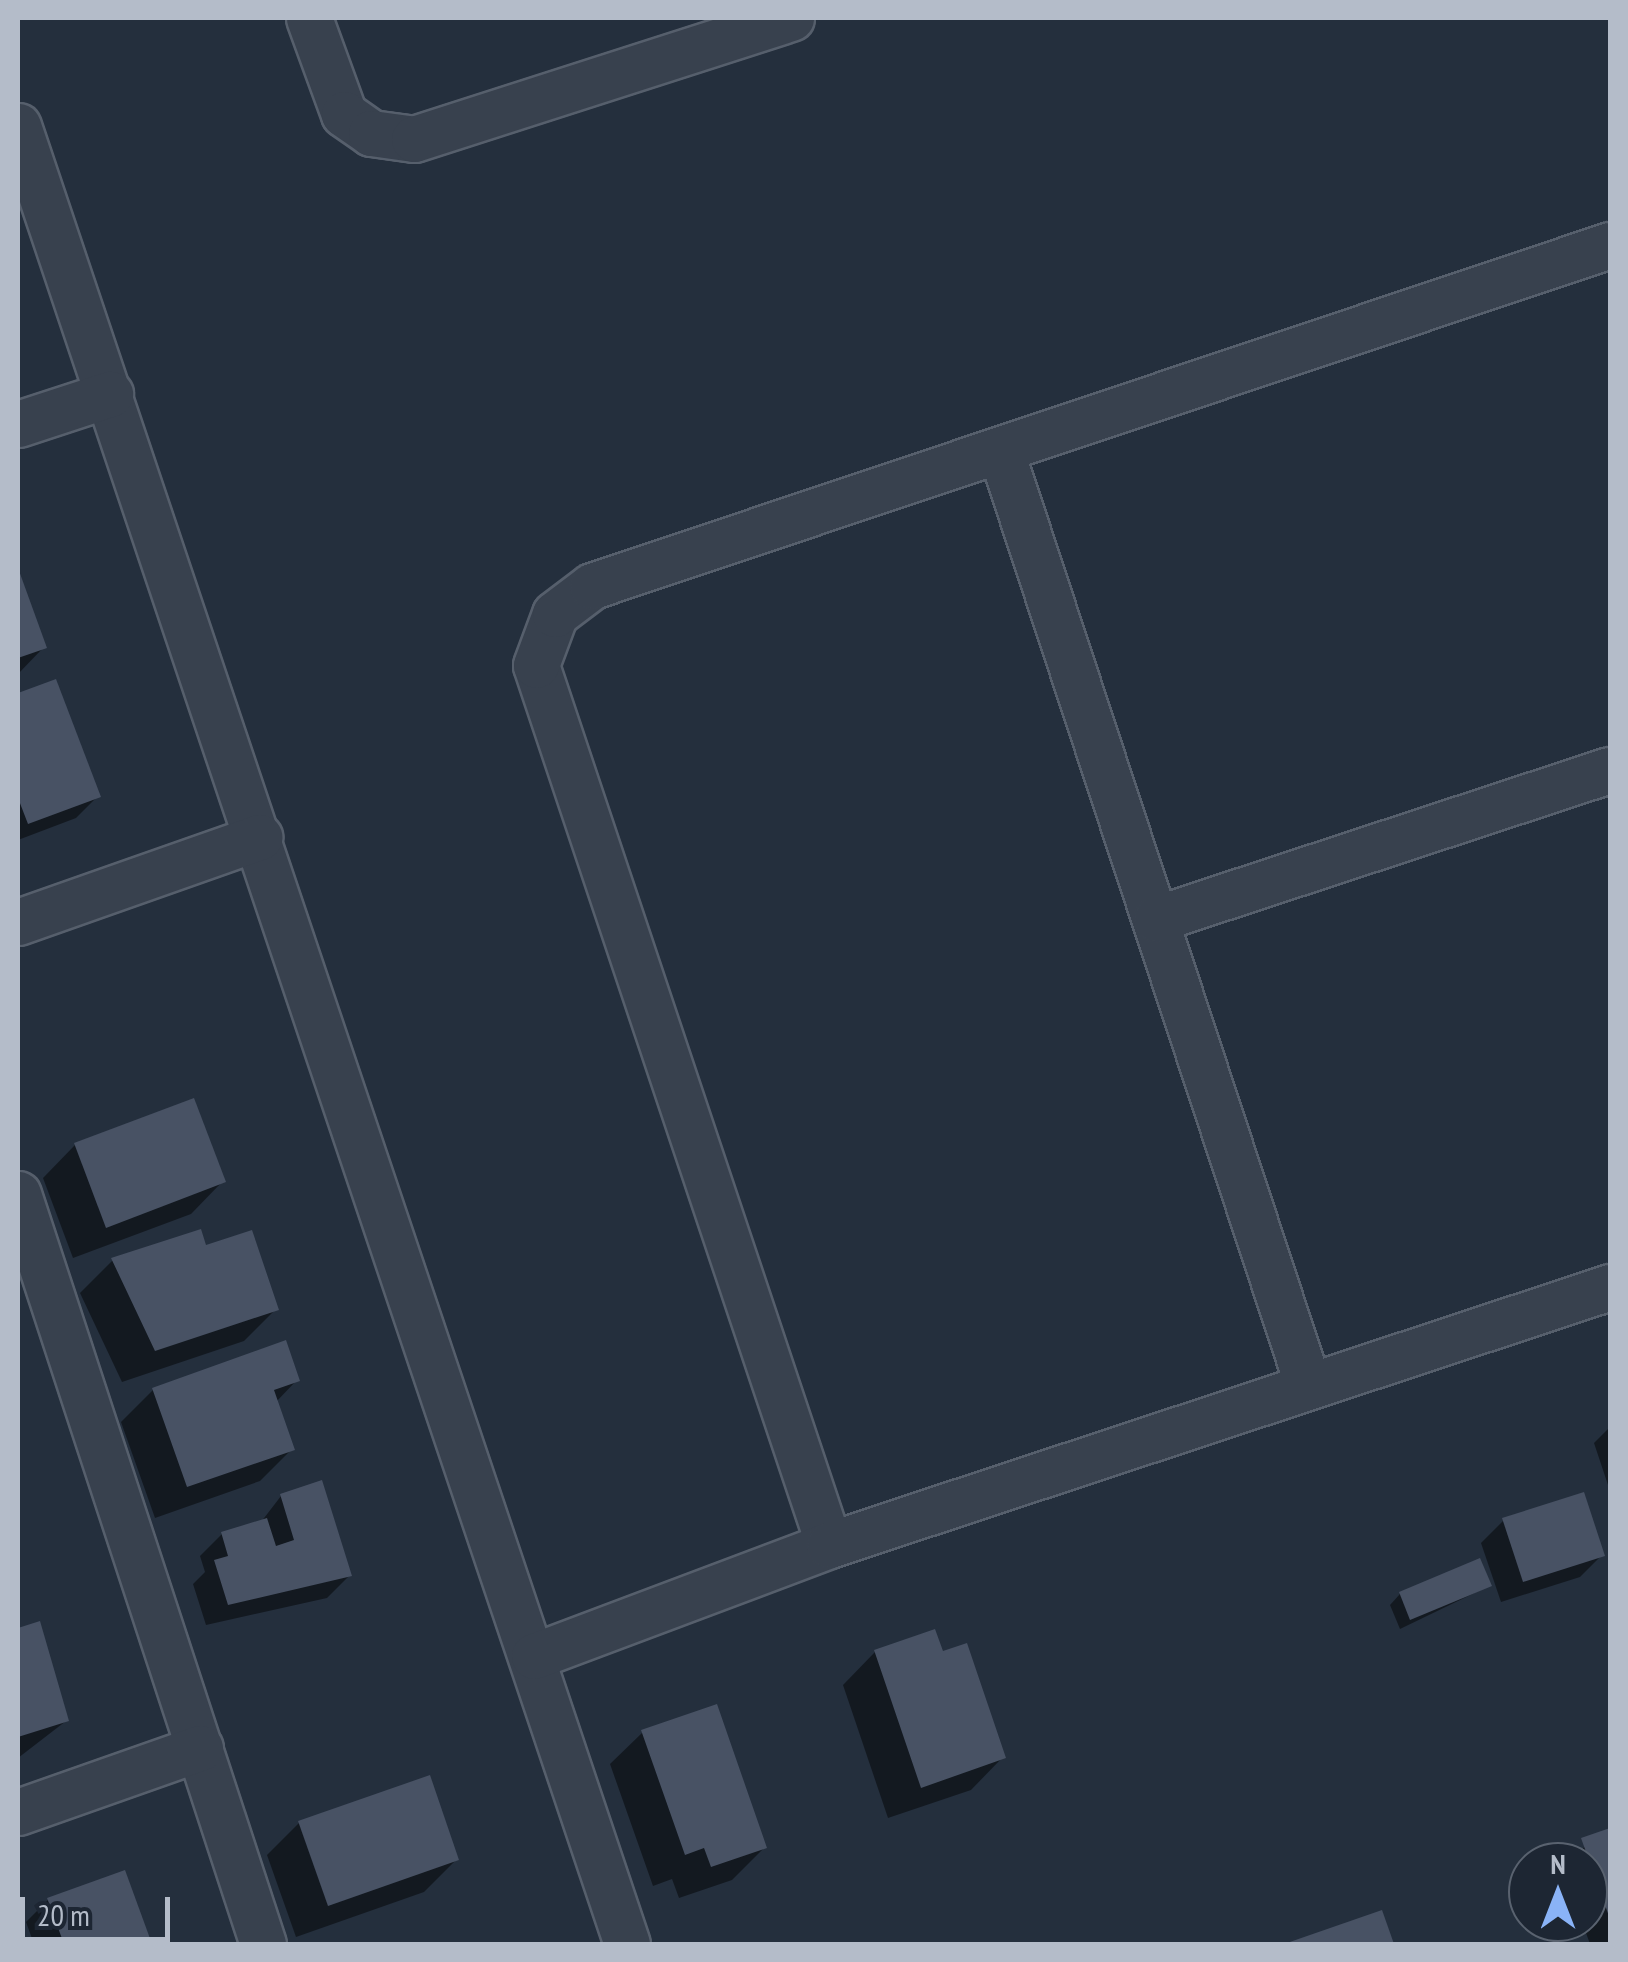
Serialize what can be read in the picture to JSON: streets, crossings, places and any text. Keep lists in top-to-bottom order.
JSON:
{
  "scale_bar": "20 m",
  "north": "top"
}
